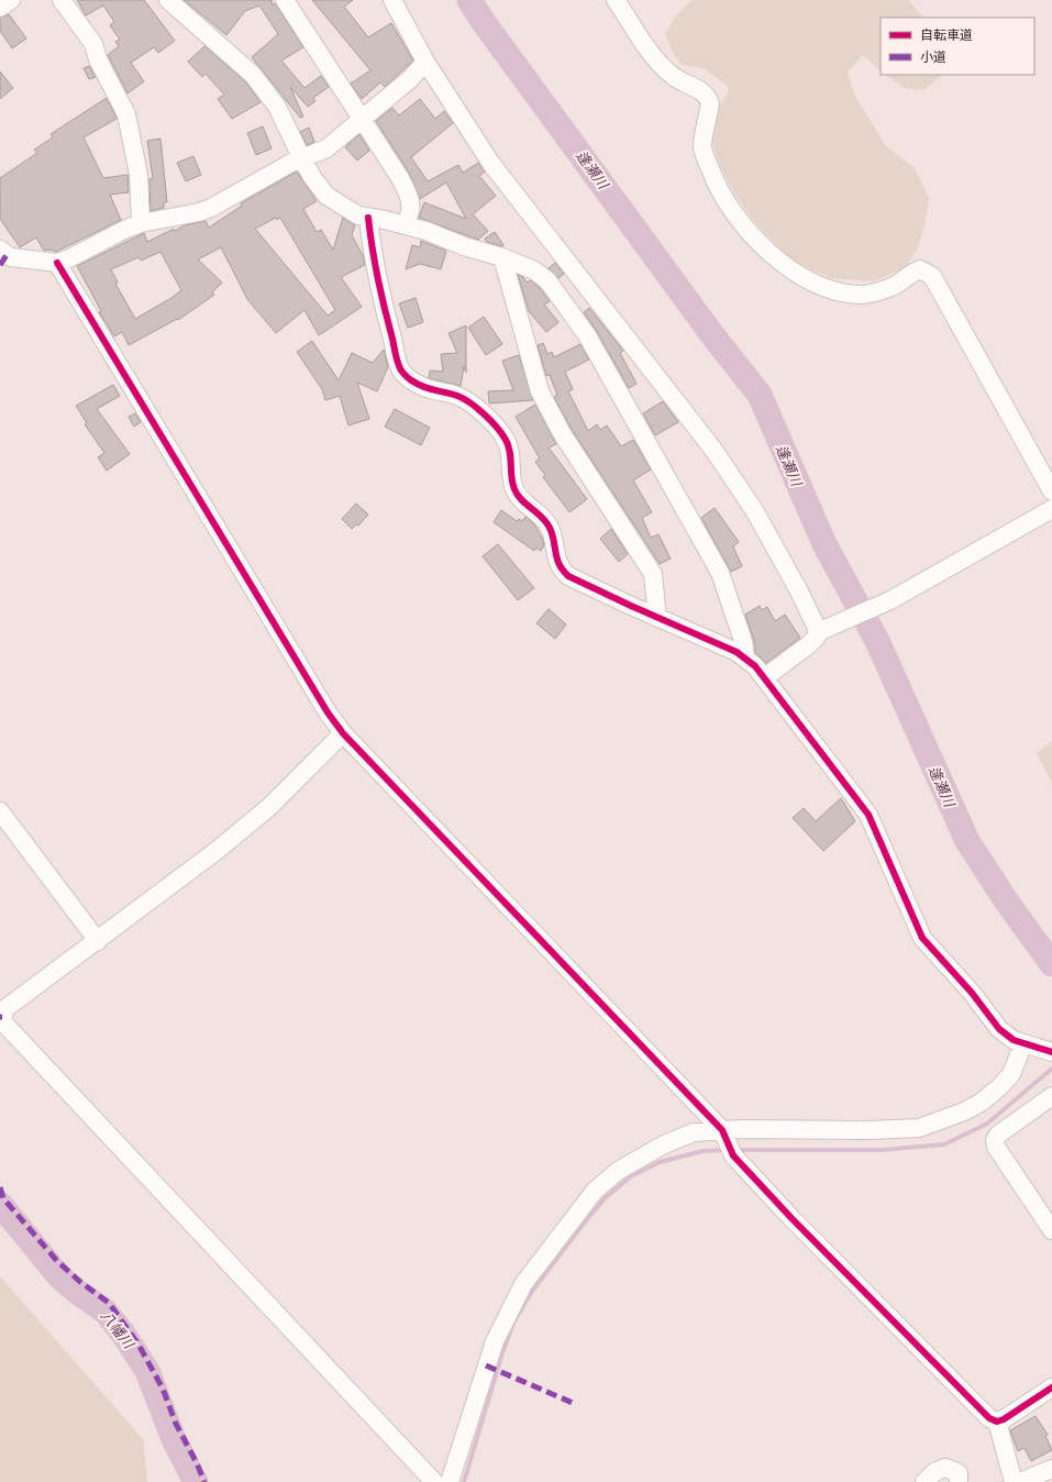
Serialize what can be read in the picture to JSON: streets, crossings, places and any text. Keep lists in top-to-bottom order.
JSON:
{
  "water": ["逢瀬川", "八幡川"],
  "legend": ["自転車道", "小道"]
}
